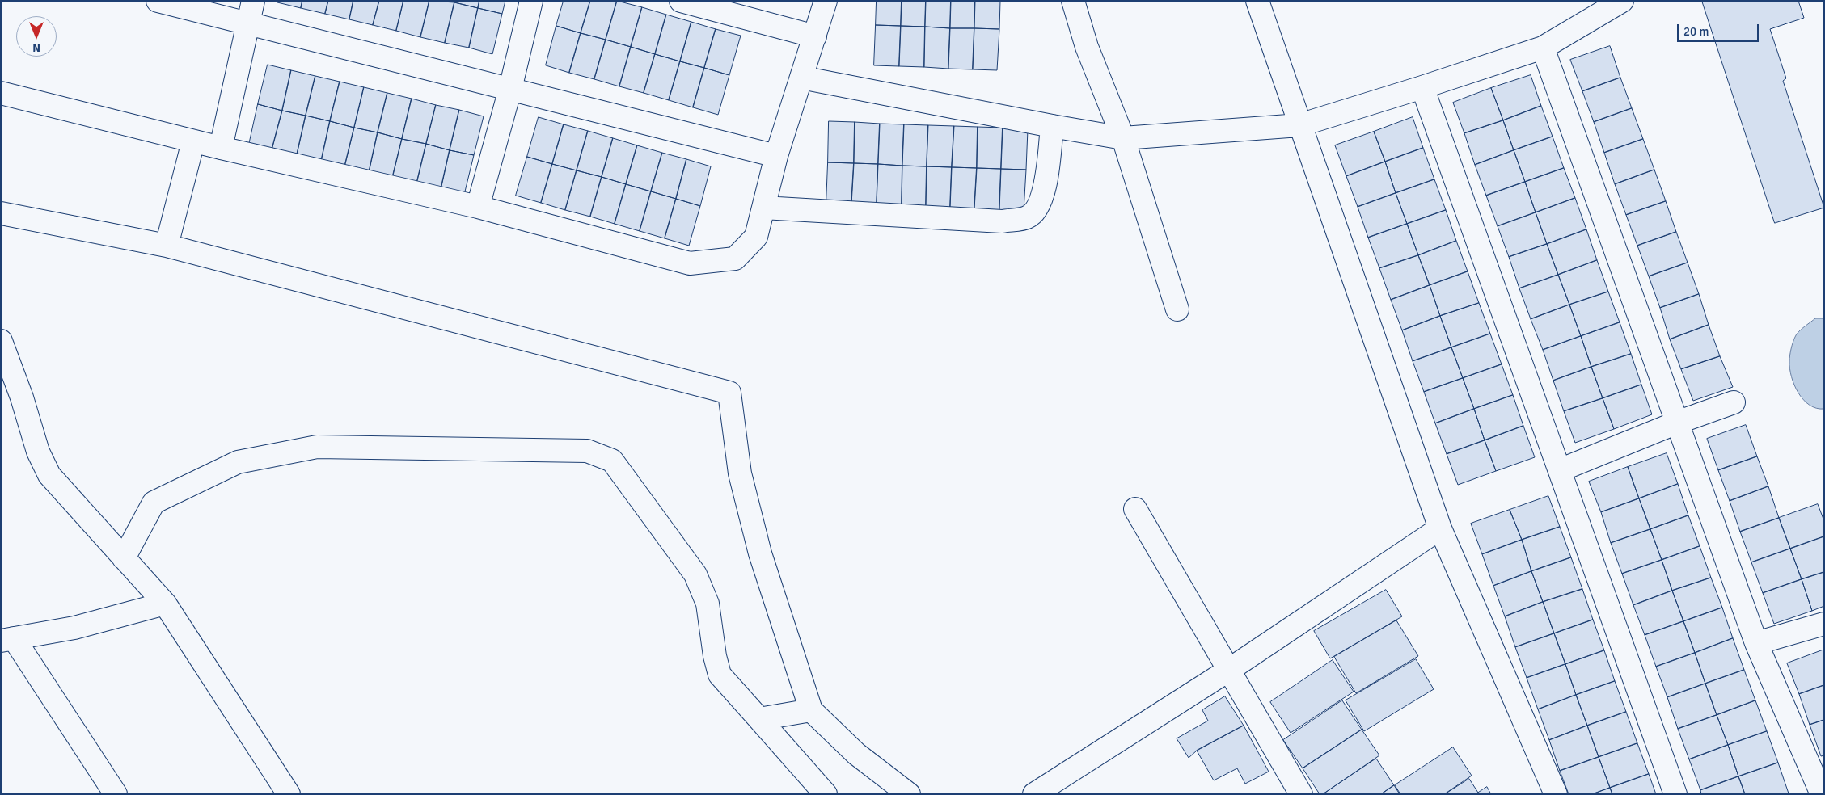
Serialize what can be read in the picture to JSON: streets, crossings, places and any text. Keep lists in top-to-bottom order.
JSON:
{
  "scale_bar": "20 m",
  "north": "bottom"
}
